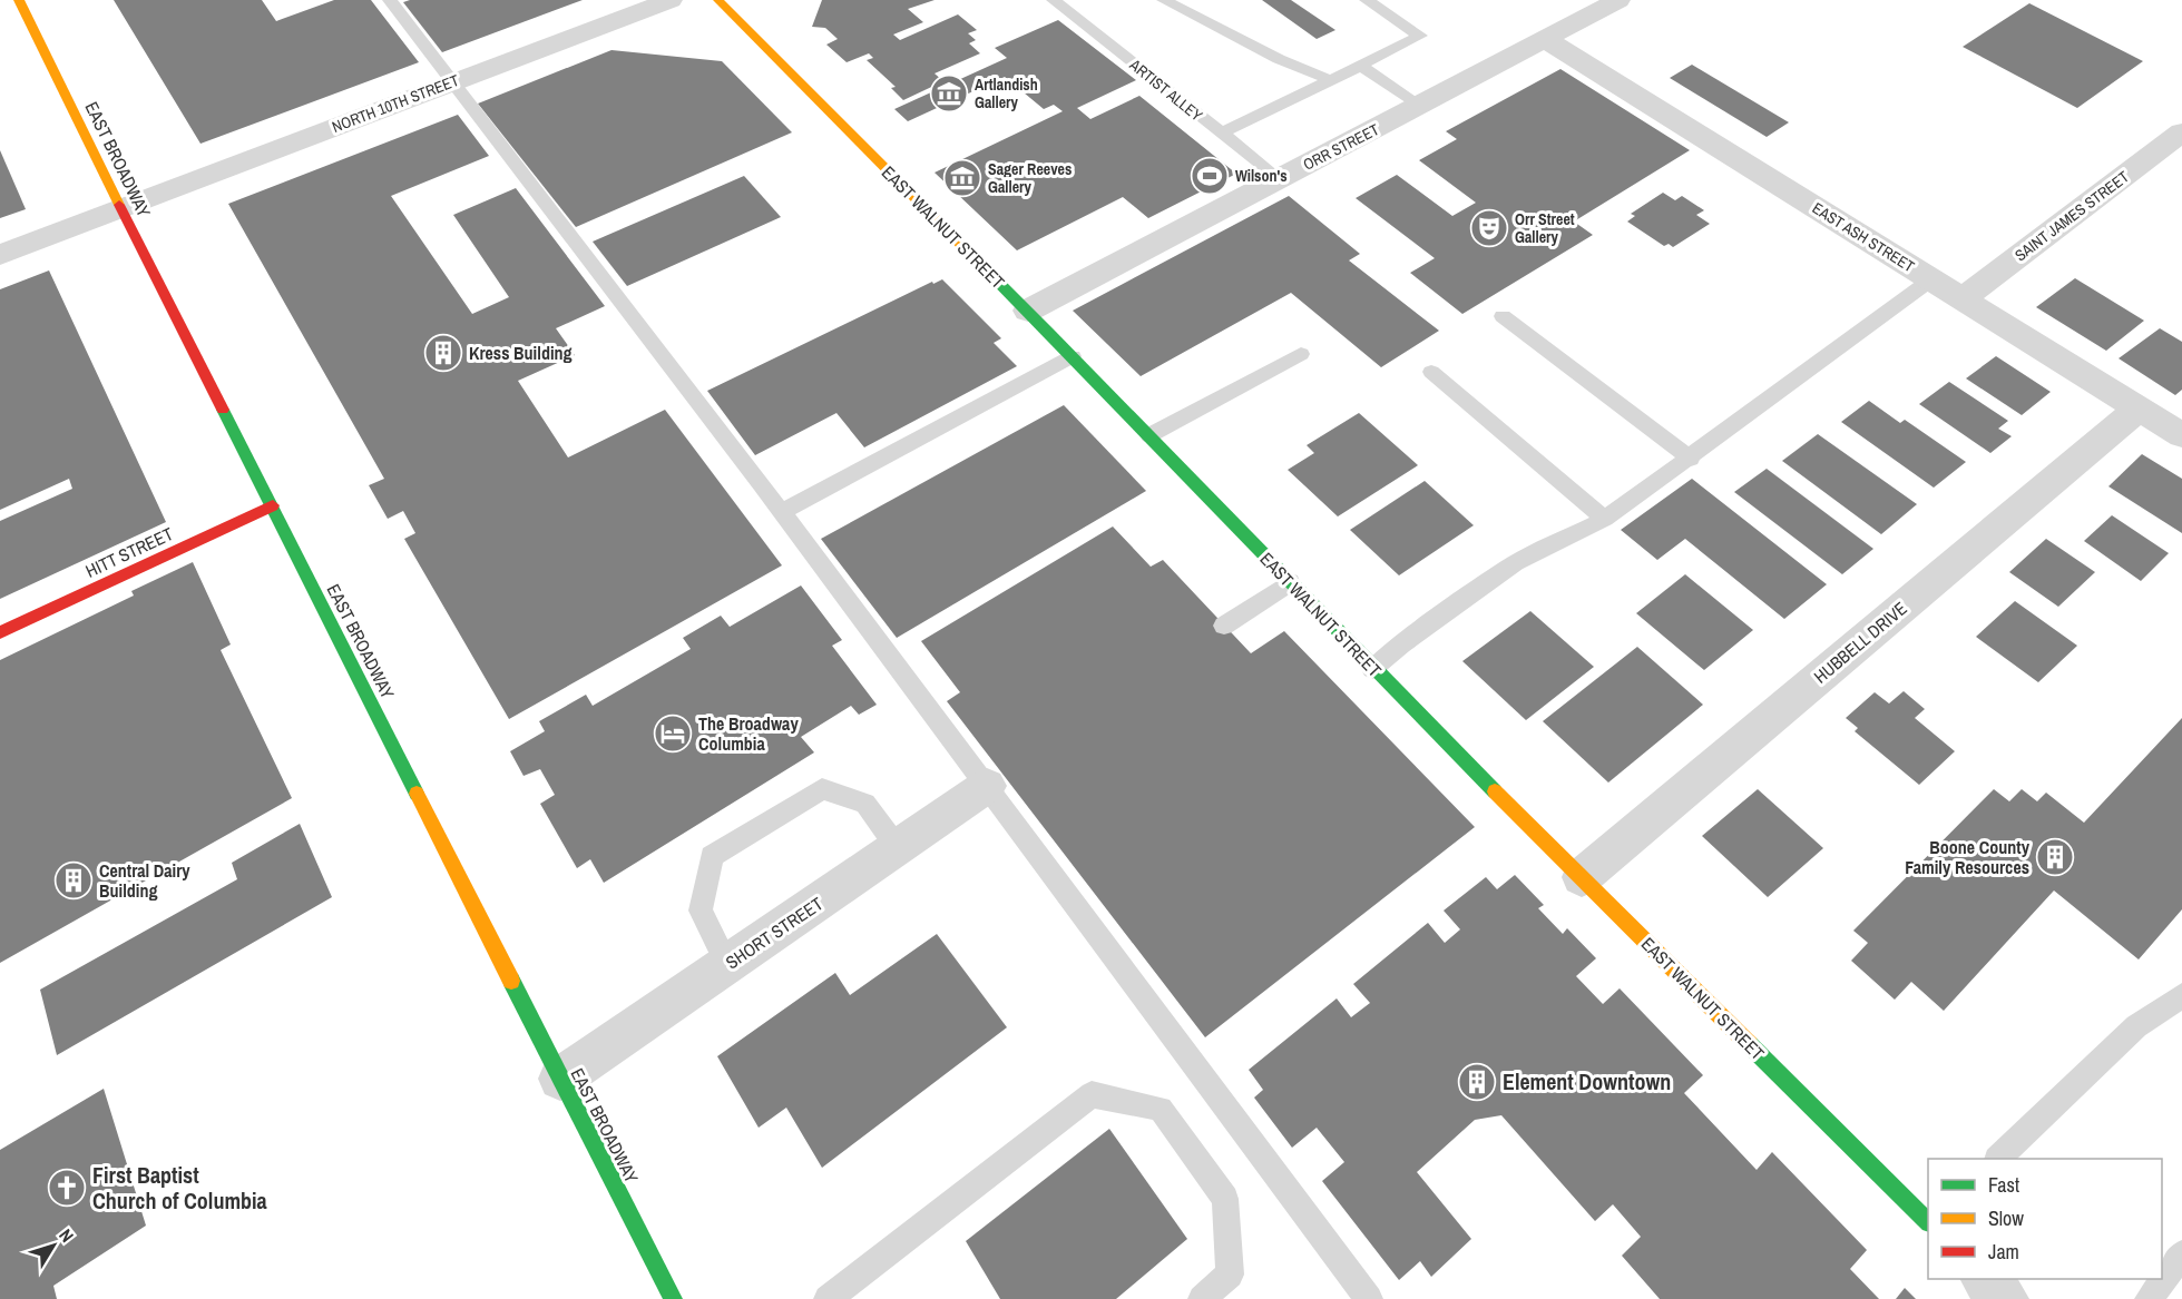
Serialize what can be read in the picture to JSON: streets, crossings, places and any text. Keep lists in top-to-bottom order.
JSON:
{
  "streets": {
    "street": [
      "NORTH 10TH STREET",
      "ORR STREET",
      "EAST BROADWAY",
      "SAINT JAMES STREET",
      "EAST WALNUT STREET",
      "EAST ASH STREET",
      "HITT STREET",
      "HUBBELL DRIVE",
      "SHORT STREET"
    ],
    "lane": ["ARTIST ALLEY"]
  },
  "crossings": [
    ["ARTIST ALLEY", "ORR STREET"],
    ["NORTH 10TH STREET", "EAST BROADWAY"],
    ["ORR STREET", "EAST WALNUT STREET"],
    ["ORR STREET", "EAST ASH STREET"],
    ["EAST BROADWAY", "HITT STREET"],
    ["EAST BROADWAY", "SHORT STREET"],
    ["SAINT JAMES STREET", "EAST ASH STREET"],
    ["EAST WALNUT STREET", "HUBBELL DRIVE"],
    ["EAST ASH STREET", "HUBBELL DRIVE"]
  ],
  "places": {
    "museum": ["Artlandish Gallery", "Sager Reeves Gallery"],
    "sports": ["Wilson's"],
    "theatre": ["Orr Street Gallery"],
    "building": [
      "Kress Building",
      "Boone County Family Resources",
      "Central Dairy Building",
      "Element Downtown"
    ],
    "hotel": ["The Broadway Columbia"],
    "church": ["First Baptist Church of Columbia"]
  },
  "legend": ["Fast", "Slow", "Jam"],
  "north": "top right"
}
